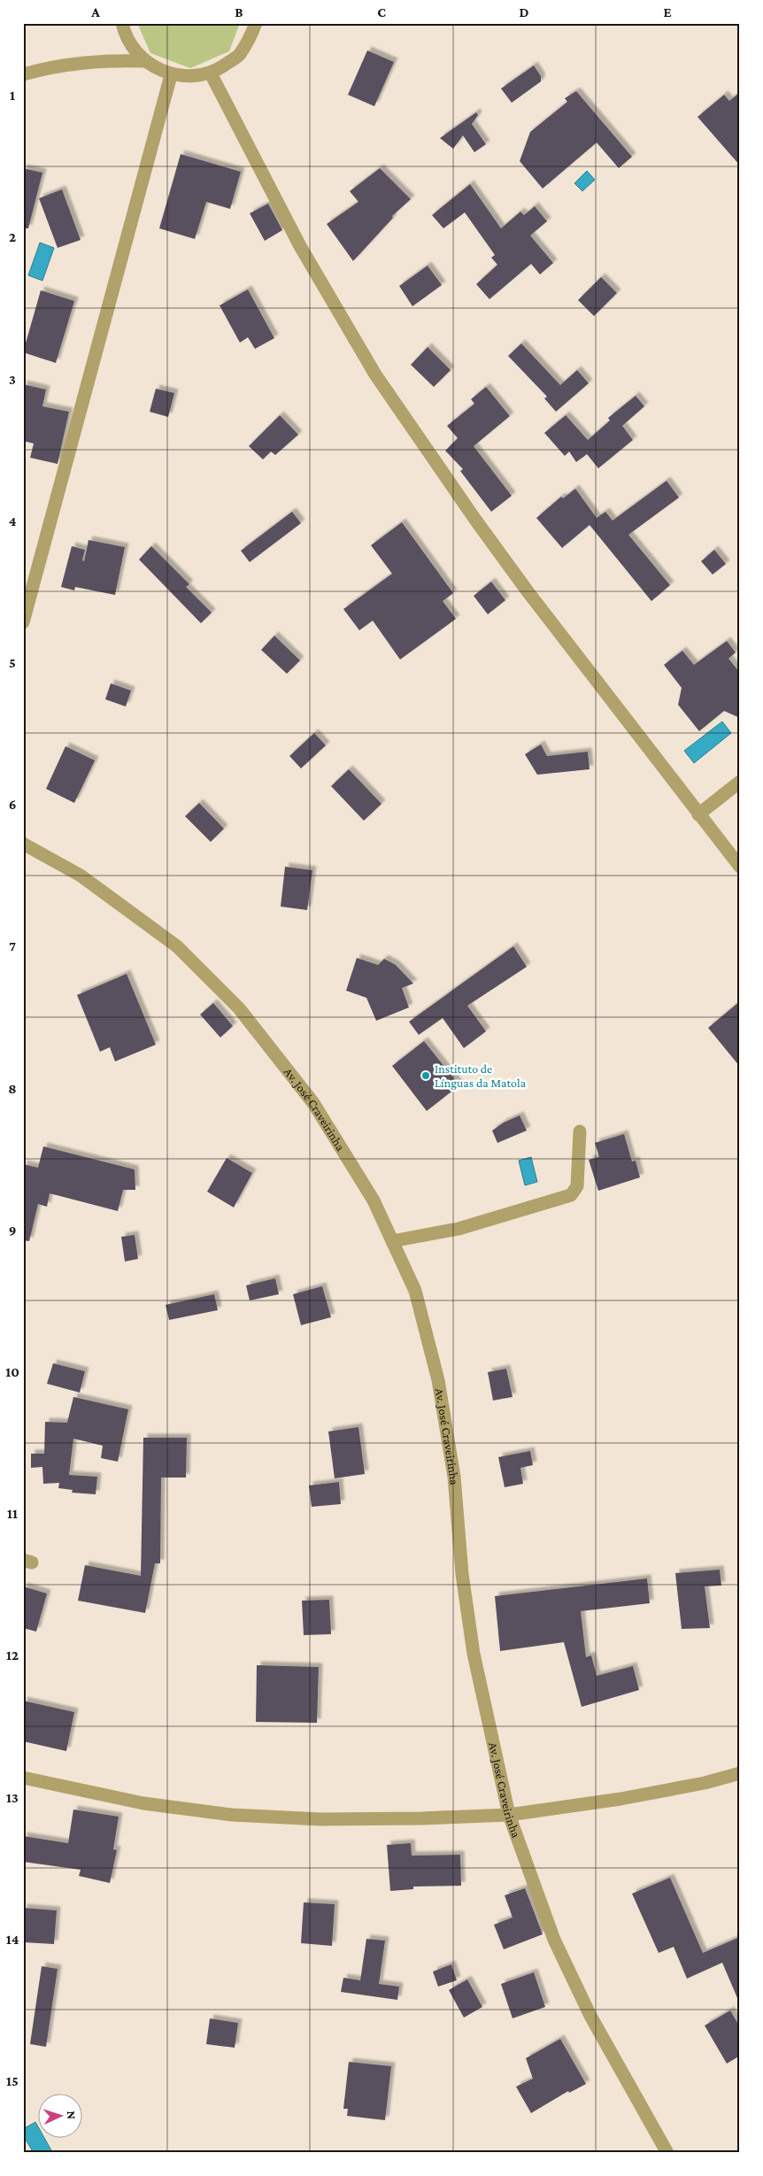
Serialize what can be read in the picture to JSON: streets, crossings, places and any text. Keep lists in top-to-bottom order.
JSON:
{
  "streets": {
    "street": ["Av. José Craveirinha"]
  },
  "places": ["Instituto de Línguas da Matola"],
  "north": "right",
  "grid": {
    "columns": [
      "A",
      "B",
      "C",
      "D",
      "E"
    ],
    "rows": [
      "1",
      "2",
      "3",
      "4",
      "5",
      "6",
      "7",
      "8",
      "9",
      "10",
      "11",
      "12",
      "13",
      "14",
      "15"
    ]
  }
}
